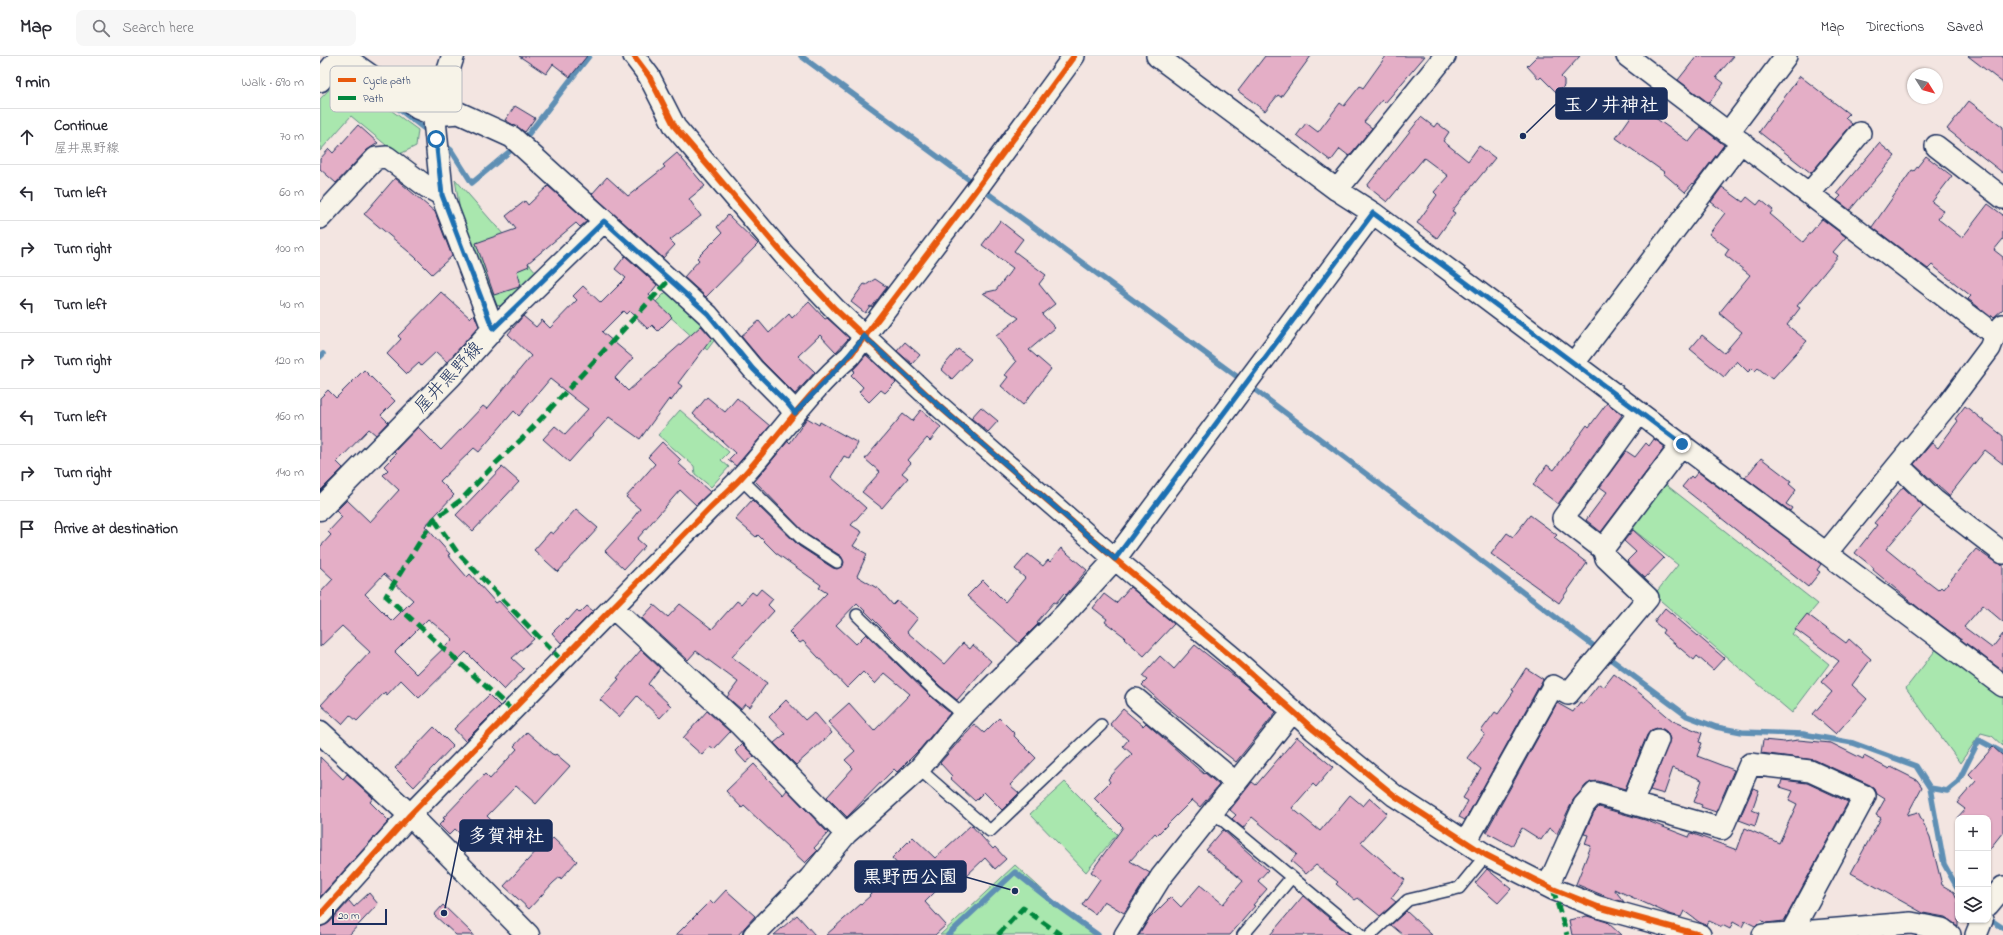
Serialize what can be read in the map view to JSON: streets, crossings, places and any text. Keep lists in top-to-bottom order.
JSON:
{
  "streets": {
    "main road": ["屋井黒野線"]
  },
  "places": ["玉ノ井神社", "黒野西公園", "多賀神社"],
  "legend": ["Cycle path", "Path"],
  "scale_bar": "20 m",
  "north": "bottom right",
  "page": {
    "header": "Map",
    "search": "Search here",
    "nav": ["Map", "Directions", "Saved"],
    "heading": ["9 min", "Walk · 690 m"],
    "list": [
      ["Continue", "屋井黒野線", "70 m"],
      ["Turn left", "60 m"],
      ["Turn right", "100 m"],
      ["Turn left", "40 m"],
      ["Turn right", "120 m"],
      ["Turn left", "160 m"],
      ["Turn right", "140 m"],
      "Arrive at destination"
    ],
    "map_buttons": ["+", "−"],
    "scale": "20 m"
  }
}
